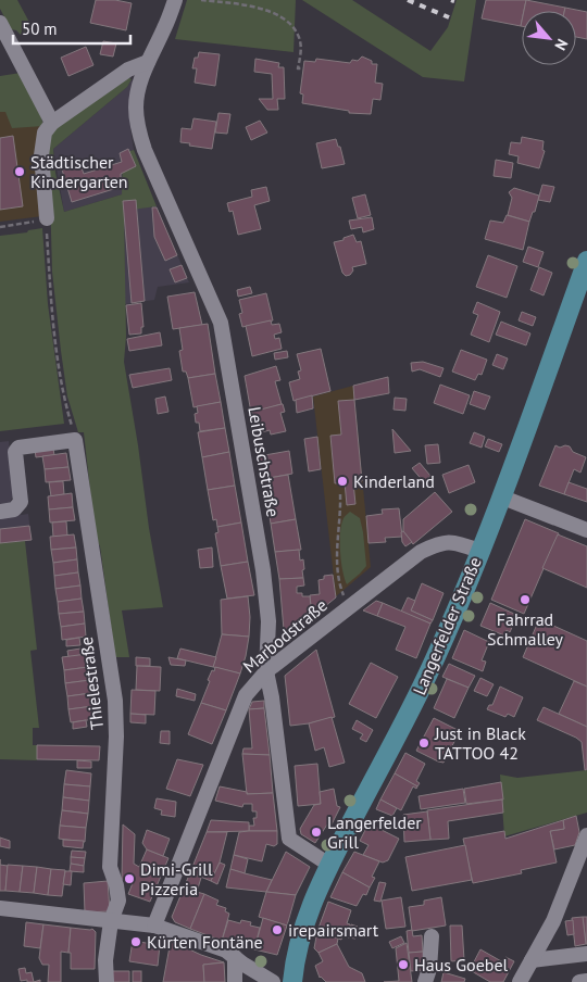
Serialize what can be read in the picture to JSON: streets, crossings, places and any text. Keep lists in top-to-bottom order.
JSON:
{
  "streets": {
    "main road": ["Langerfelder Straße"],
    "street": ["Leibuschstraße", "Marbodstraße", "Thielestraße"]
  },
  "crossings": [
    ["Leibuschstraße", "Langerfelder Straße"],
    ["Leibuschstraße", "Marbodstraße"],
    ["Langerfelder Straße", "Marbodstraße"]
  ],
  "places": [
    "Städtischer Kindergarten",
    "Kinderland",
    "Fahrrad Schmalley",
    "Just in Black TATTOO 42",
    "Langerfelder Grill",
    "Dimi-Grill Pizzeria",
    "irepairsmart",
    "Kürten Fontäne",
    "Haus Goebel"
  ],
  "scale_bar": "50 m",
  "north": "bottom right"
}
